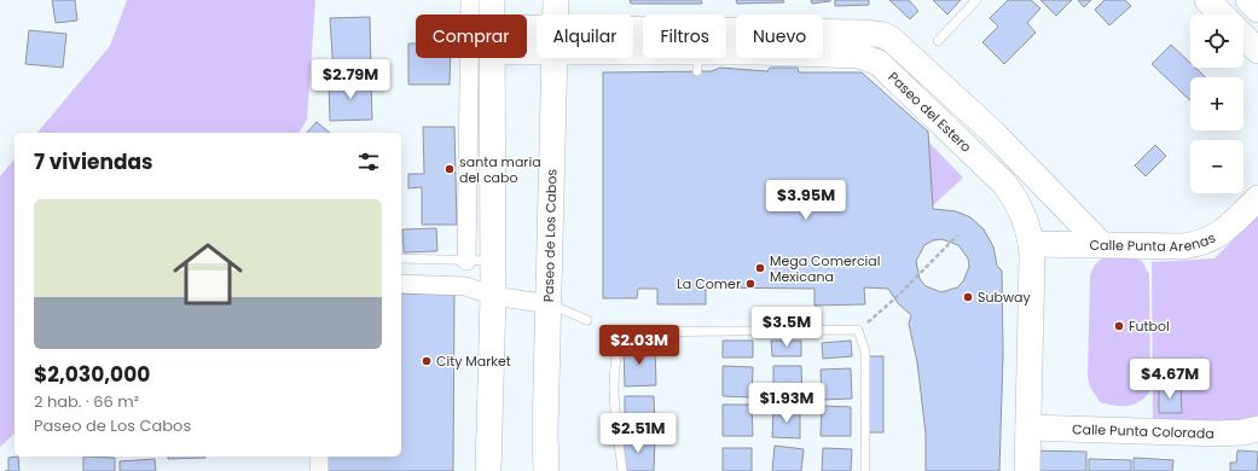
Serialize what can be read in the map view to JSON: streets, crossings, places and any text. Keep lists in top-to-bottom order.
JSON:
{
  "streets": {
    "street": [
      "Paseo del Estero",
      "Paseo de Los Cabos",
      "Calle Punta Arenas",
      "Calle Punta Colorada"
    ]
  },
  "crossings": [
    ["Paseo del Estero", "Calle Punta Arenas"],
    ["Paseo del Estero", "Calle Punta Colorada"]
  ],
  "places": [
    "santa maria del cabo",
    "Mega Comercial Mexicana",
    "La Comer",
    "Subway",
    "Futbol",
    "City Market"
  ],
  "page": {
    "map_buttons": ["+", "−"],
    "chip": [
      "Comprar",
      "Alquilar",
      "Filtros",
      "Nuevo"
    ],
    "price": [
      "$2.79M",
      "$3.95M",
      "$3.5M",
      "$2.03M",
      "$4.67M",
      "$1.93M",
      "$2.51M"
    ],
    "heading": "7 viviendas",
    "list": [
      {
        "name": "$2,030,000",
        "note": "2 hab. · 66 m² · Paseo de Los Cabos"
      }
    ]
  }
}
